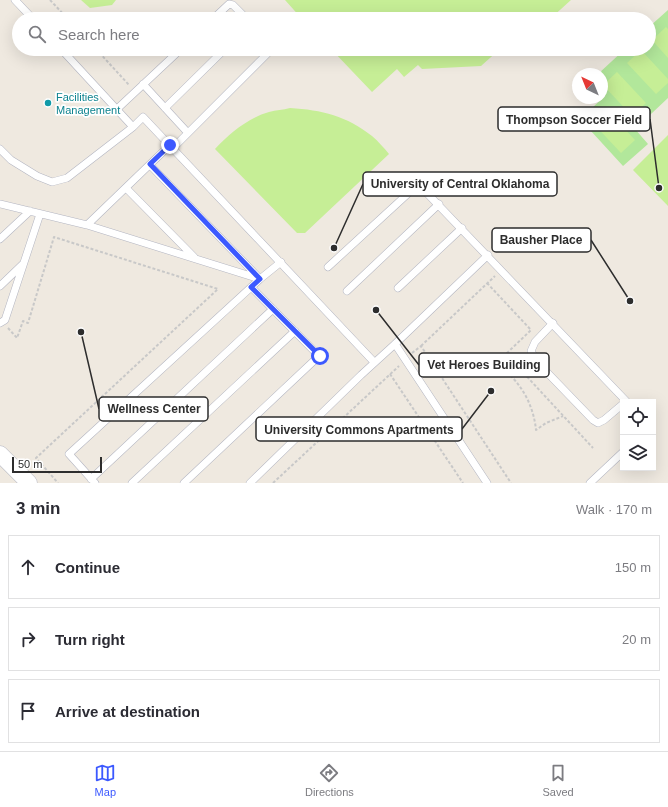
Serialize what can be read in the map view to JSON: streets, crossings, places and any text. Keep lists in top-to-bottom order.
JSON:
{
  "places": [
    "Facilities Management",
    "Thompson Soccer Field",
    "University of Central Oklahoma",
    "Bausher Place",
    "Vet Heroes Building",
    "Wellness Center",
    "University Commons Apartments"
  ],
  "scale_bar": "50 m",
  "north": "top left",
  "page": {
    "search": "Search here",
    "scale": "50 m",
    "heading": ["3 min", "Walk · 170 m"],
    "list": [
      ["Continue", "150 m"],
      ["Turn right", "20 m"],
      "Arrive at destination"
    ],
    "nav": ["Map", "Directions", "Saved"]
  }
}
